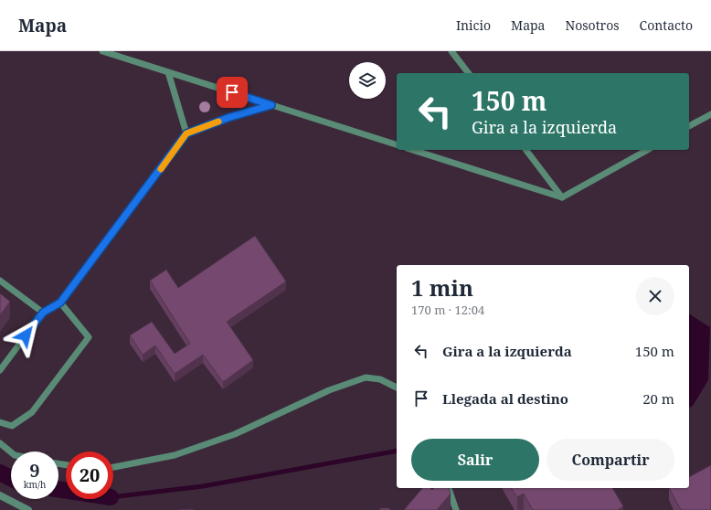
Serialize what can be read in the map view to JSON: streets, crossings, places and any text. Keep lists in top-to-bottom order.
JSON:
{
  "page": {
    "header": "Mapa",
    "nav": [
      "Inicio",
      "Mapa",
      "Nosotros",
      "Contacto"
    ],
    "turn": ["150 m", "Gira a la izquierda"],
    "heading": ["1 min", "170 m · 12:04"],
    "list": [
      {
        "name": "Gira a la izquierda",
        "value": "150 m"
      },
      {
        "name": "Llegada al destino",
        "value": "20 m"
      }
    ],
    "buttons": ["Salir", "Compartir"],
    "speed": "9 km/h",
    "limit": "20"
  }
}
